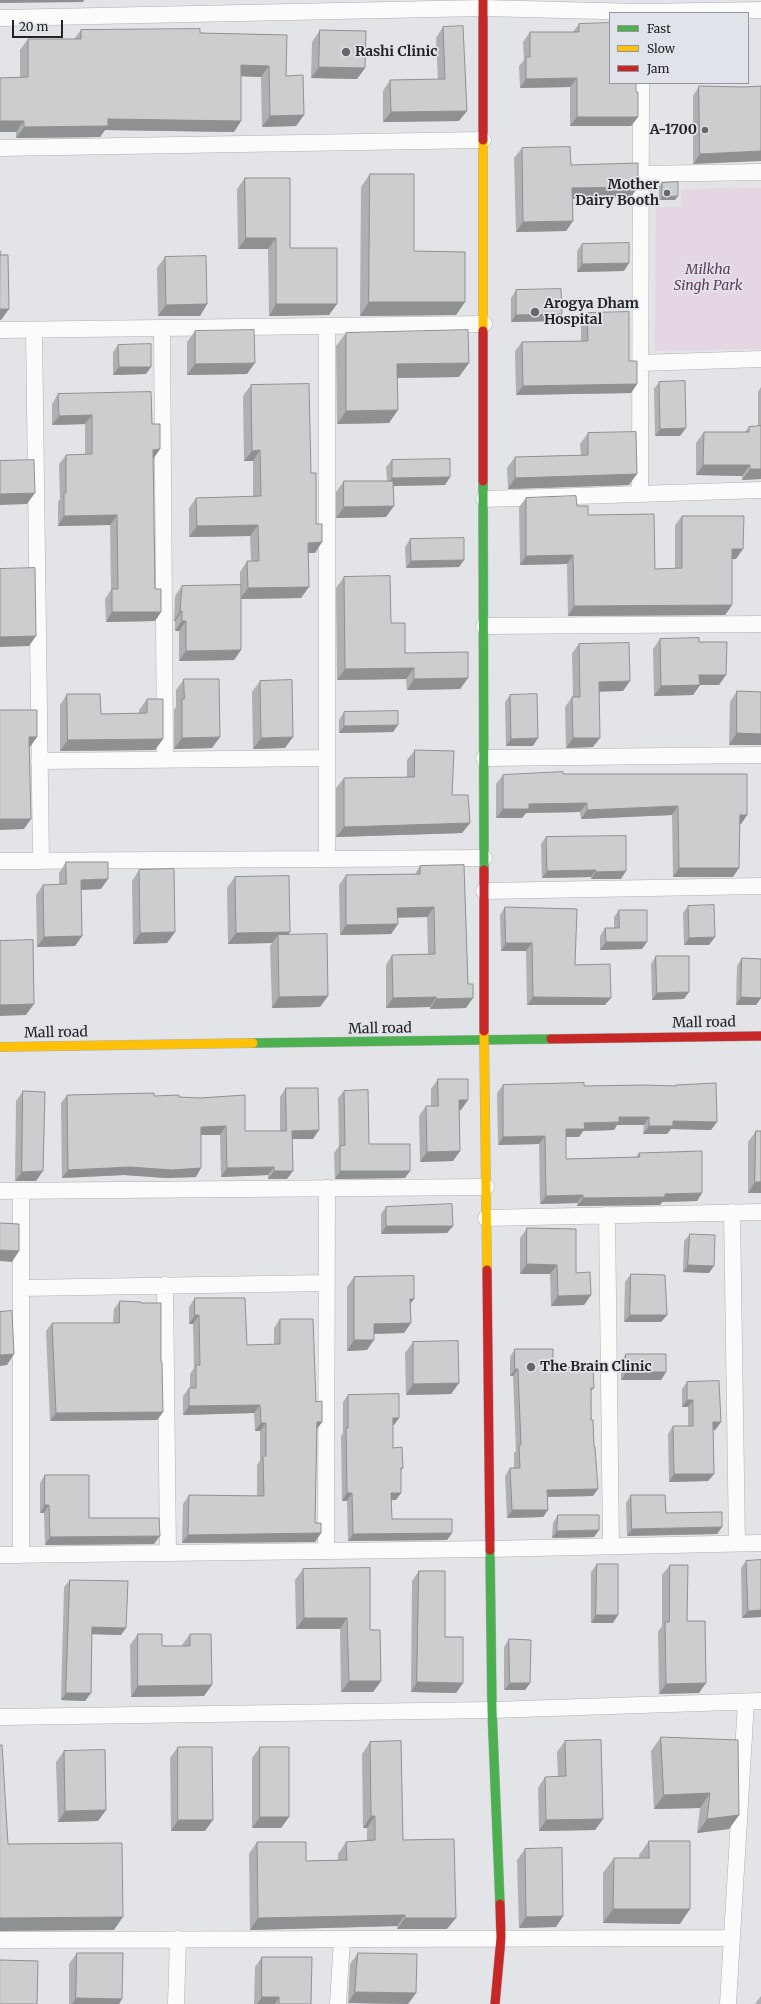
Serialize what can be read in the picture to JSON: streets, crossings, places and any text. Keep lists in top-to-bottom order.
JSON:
{
  "streets": {
    "street": ["Mall road"]
  },
  "parks": ["Milkha Singh Park"],
  "places": [
    "Rashi Clinic",
    "A-1700",
    "Mother Dairy Booth",
    "Arogya Dham Hospital",
    "The Brain Clinic"
  ],
  "legend": ["Fast", "Slow", "Jam"],
  "scale_bar": "20 m"
}
